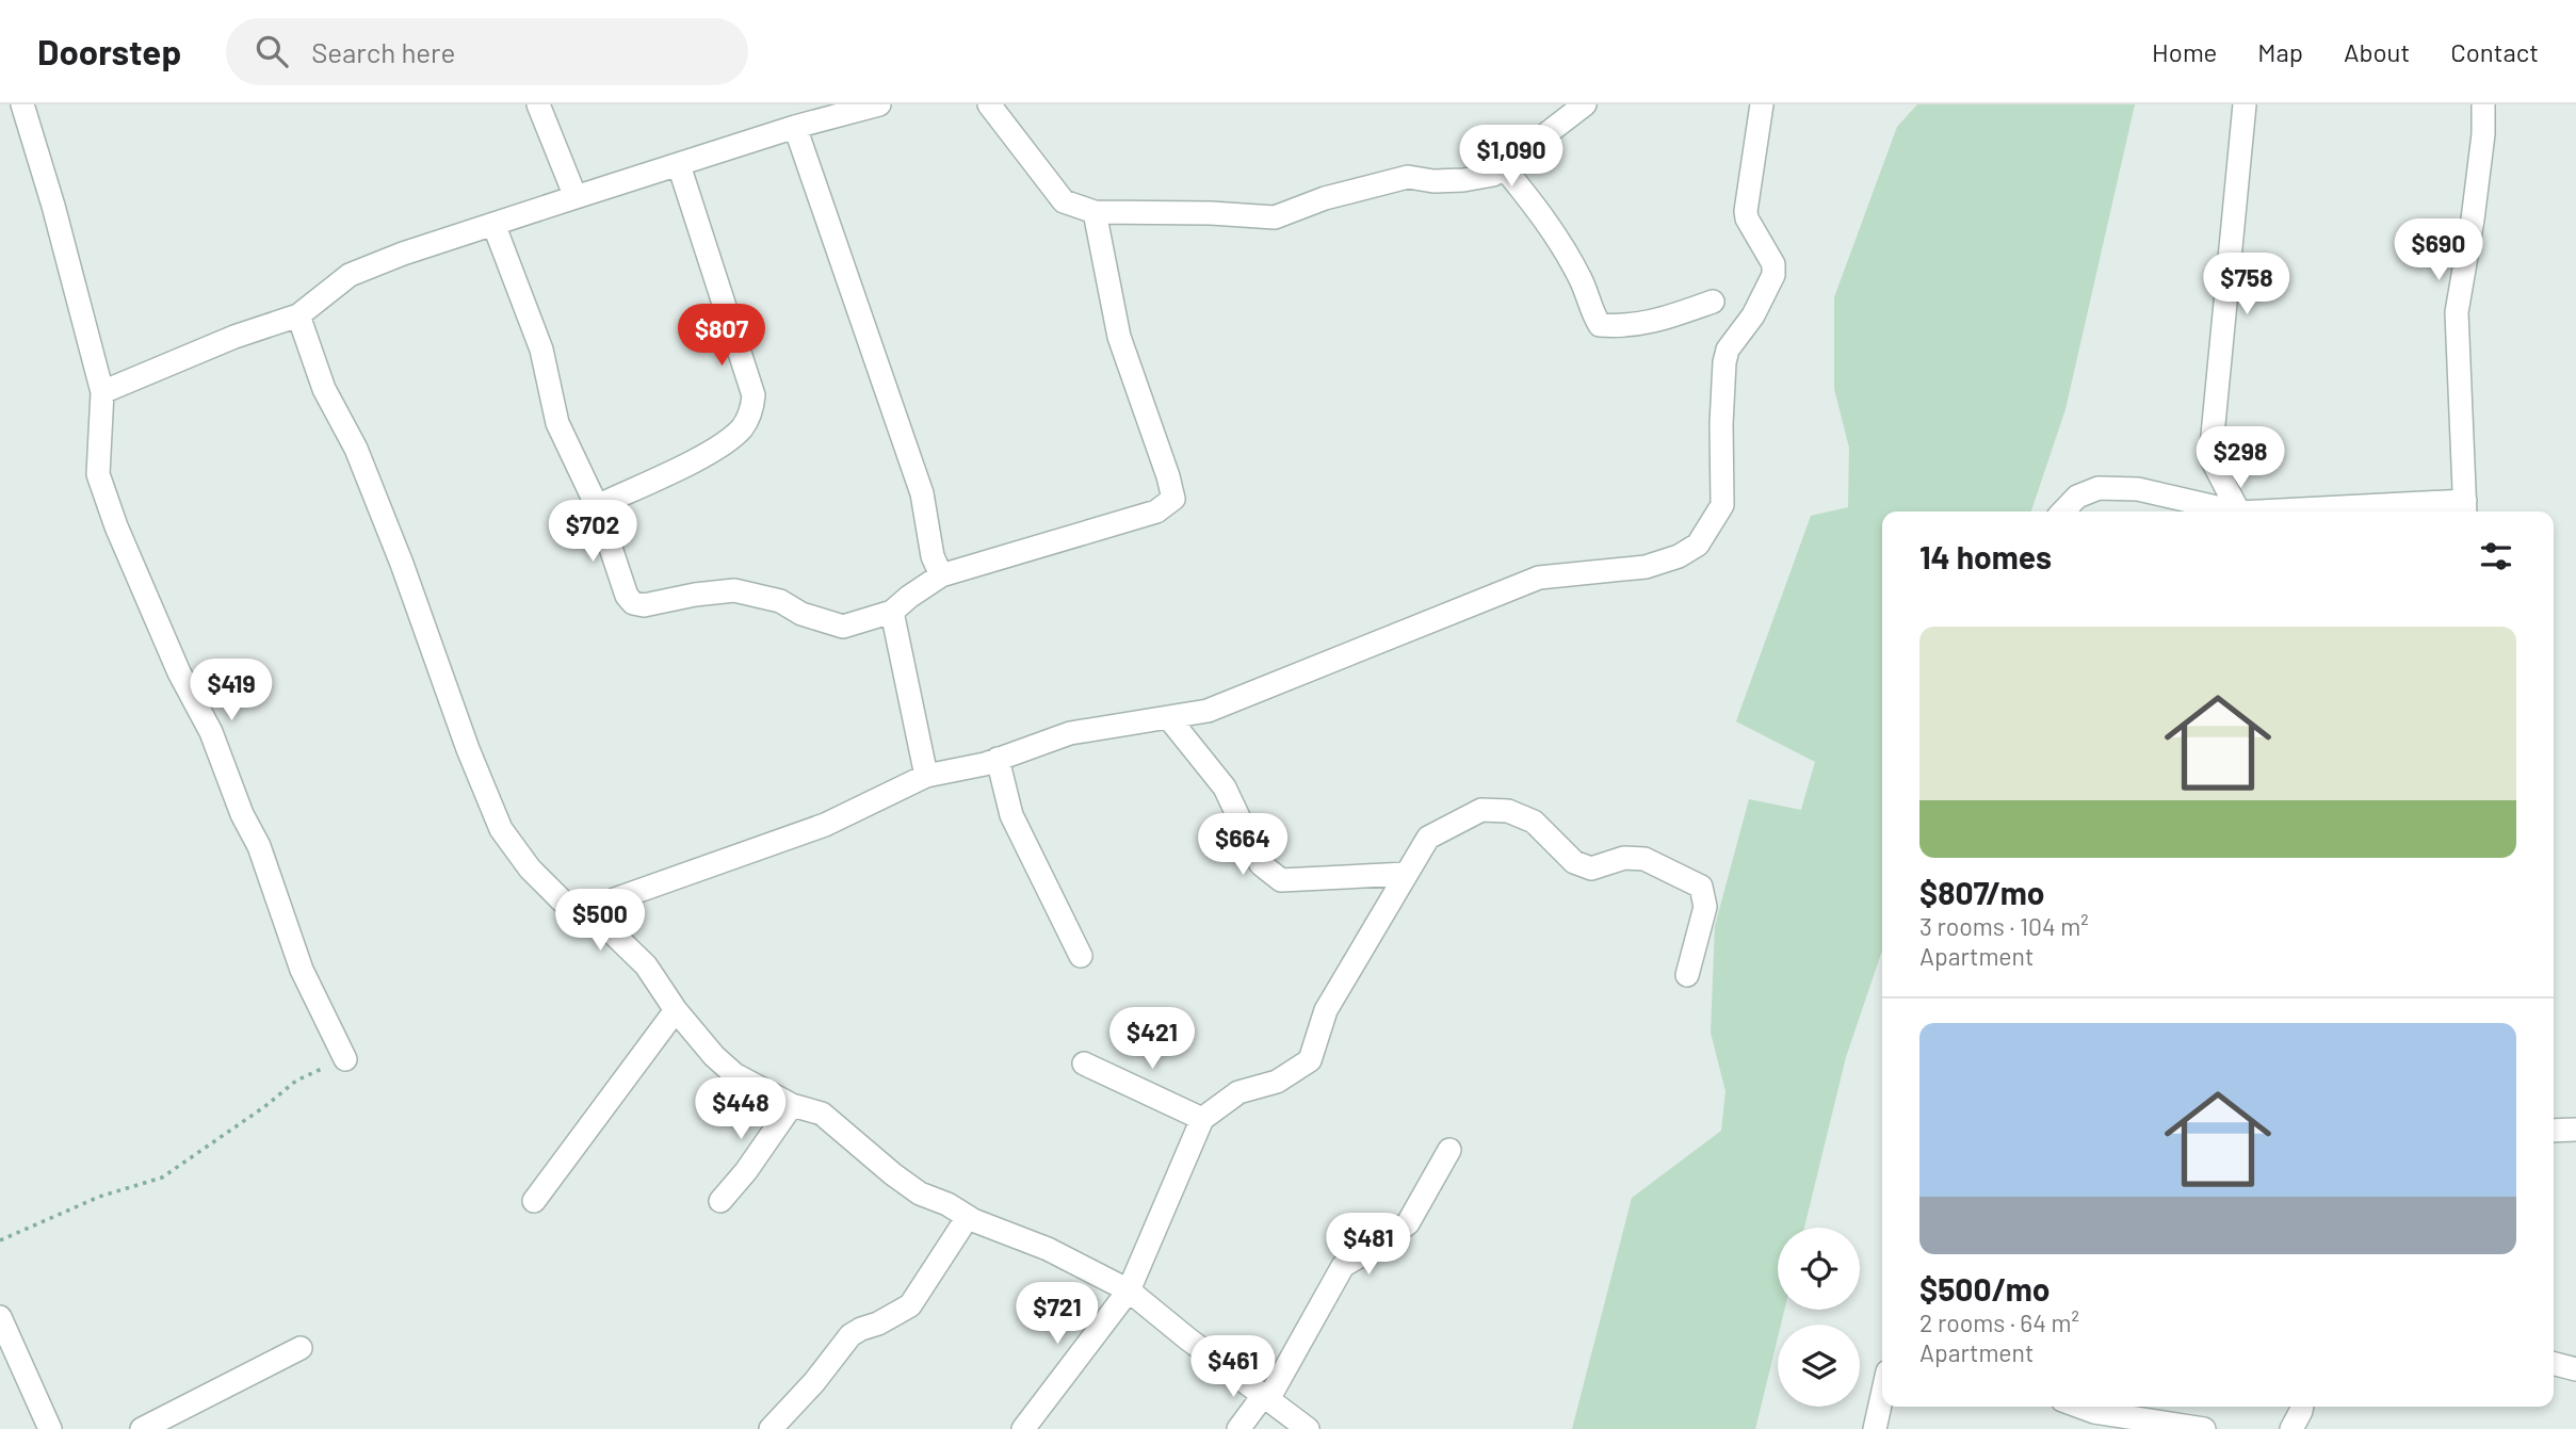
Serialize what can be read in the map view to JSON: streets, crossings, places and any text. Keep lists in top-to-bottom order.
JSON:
{
  "page": {
    "header": "Doorstep",
    "search": "Search here",
    "nav": [
      "Home",
      "Map",
      "About",
      "Contact"
    ],
    "price": [
      "$1,090",
      "$690",
      "$758",
      "$807",
      "$298",
      "$702",
      "$419",
      "$664",
      "$500",
      "$421",
      "$448",
      "$481",
      "$721",
      "$461"
    ],
    "heading": "14 homes",
    "list": [
      {
        "name": "$807/mo",
        "note": "3 rooms · 104 m² · Apartment"
      },
      {
        "name": "$500/mo",
        "note": "2 rooms · 64 m² · Apartment"
      }
    ]
  }
}
